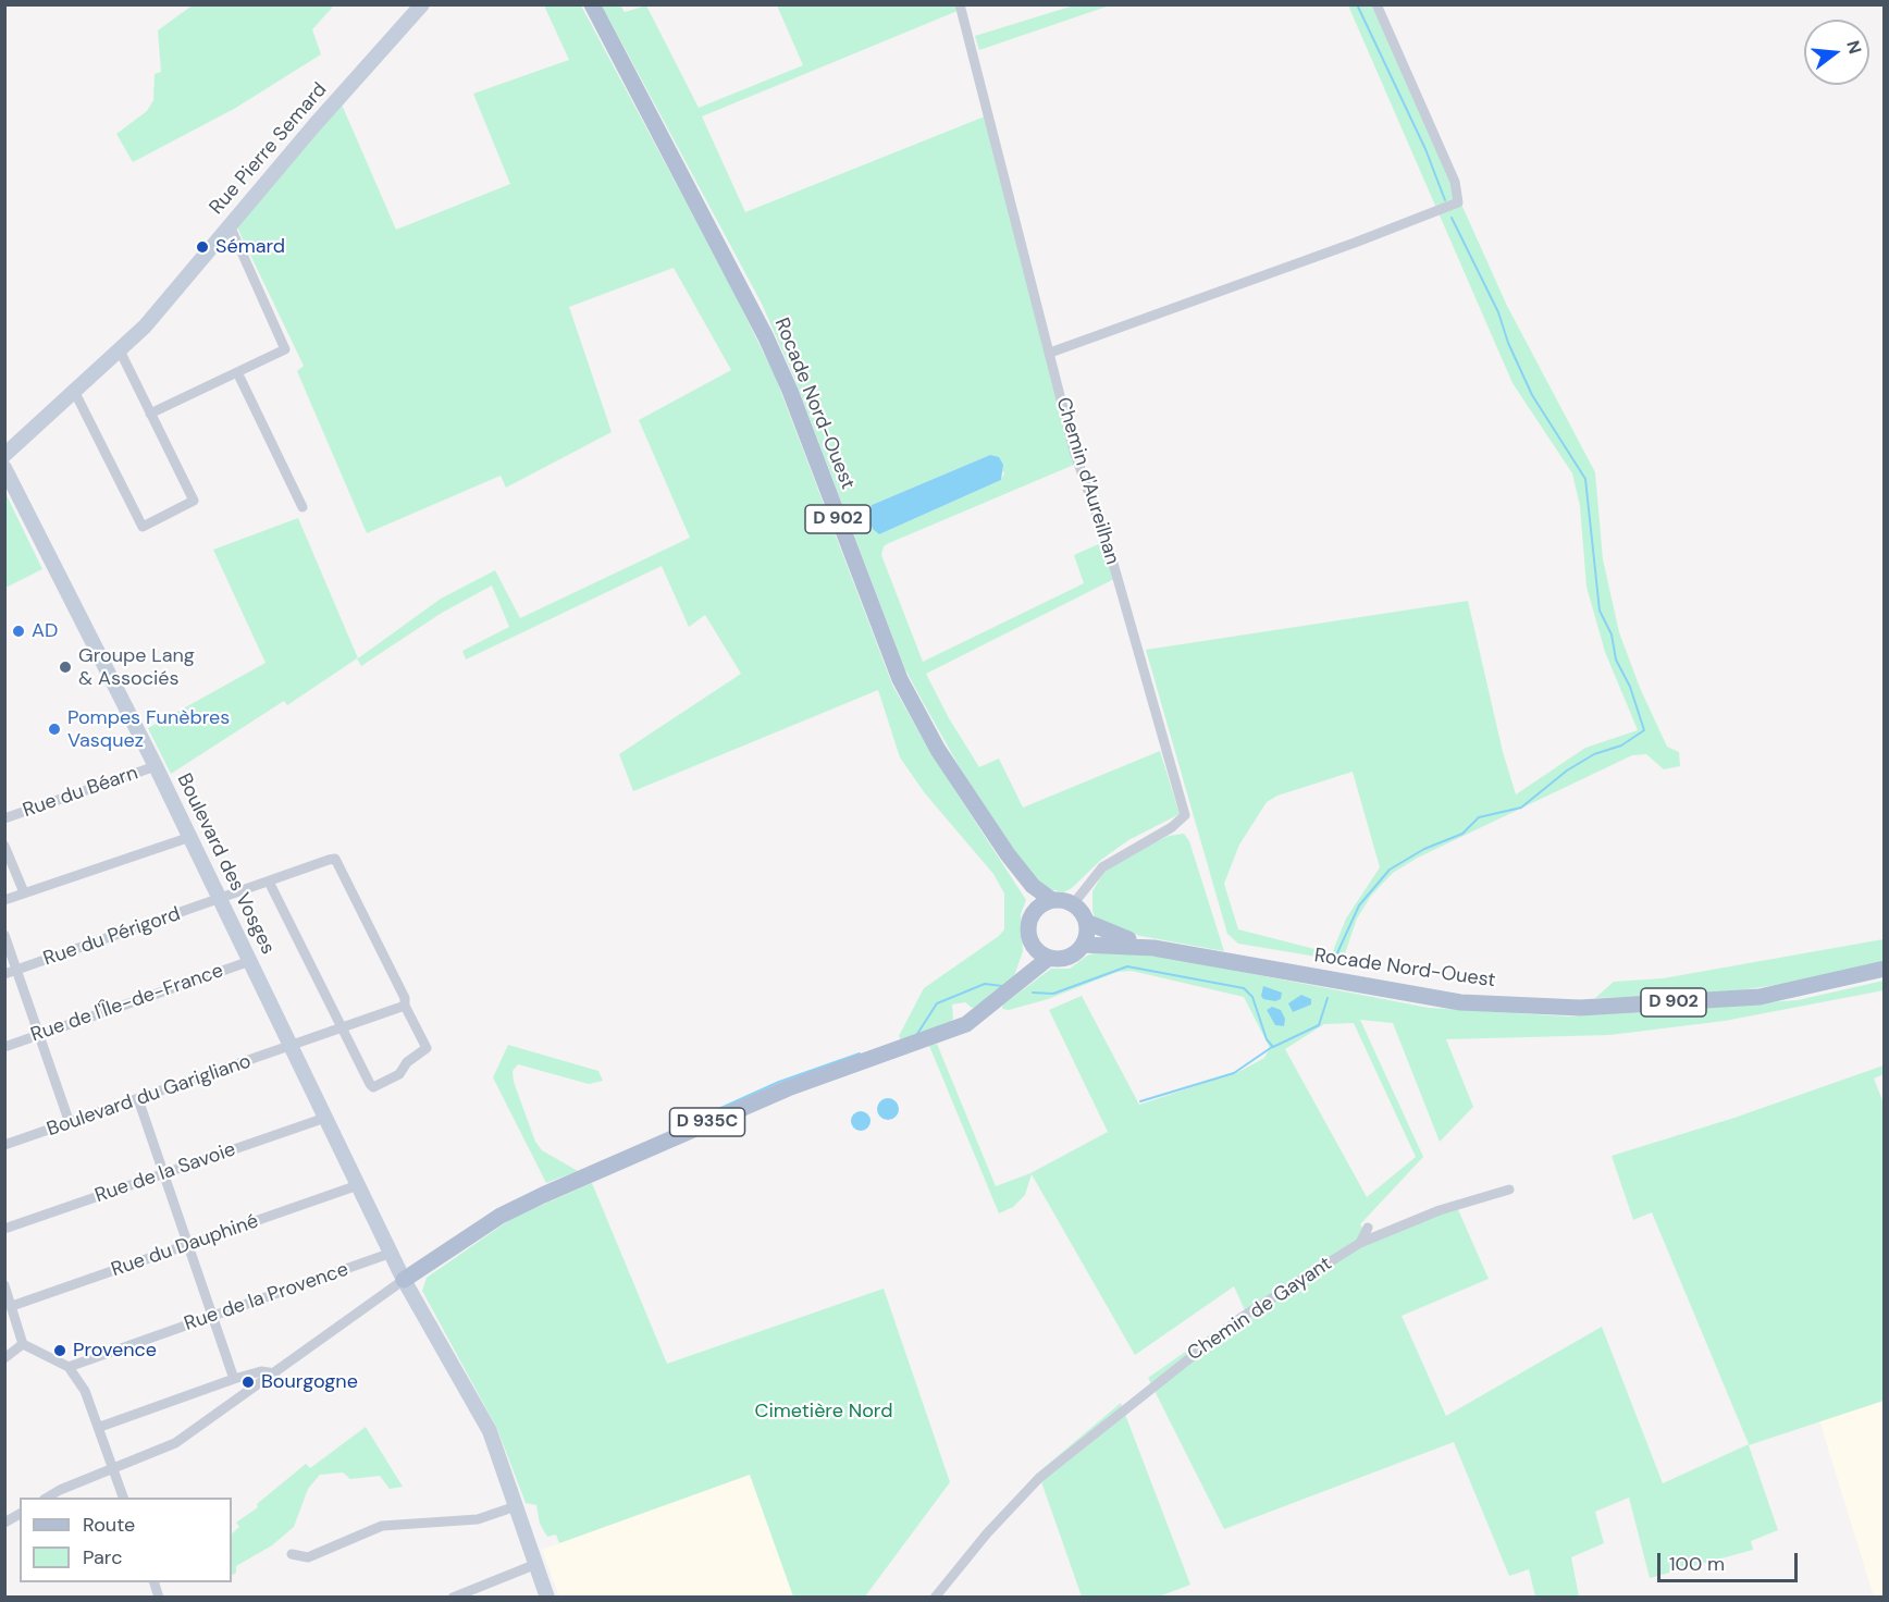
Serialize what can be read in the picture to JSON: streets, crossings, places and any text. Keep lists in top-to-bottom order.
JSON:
{
  "streets": {
    "main road": [
      "Rue Pierre Semard",
      "Rocade Nord-Ouest",
      "D 902",
      "Boulevard des Vosges",
      "D 935C"
    ],
    "street": [
      "Chemin d'Aureilhan",
      "Rue du Béarn",
      "Rue du Périgord",
      "Rue de l'Île-de-France",
      "Boulevard du Garigliano",
      "Rue de la Savoie",
      "Rue du Dauphiné",
      "Rue de la Provence",
      "Chemin de Gayant"
    ]
  },
  "crossings": [
    ["Rocade Nord-Ouest", "Chemin d'Aureilhan"],
    ["Rocade Nord-Ouest", "D 935C"],
    ["Chemin d'Aureilhan", "D 935C"],
    ["Rue du Béarn", "Boulevard des Vosges"],
    ["Boulevard des Vosges", "Rue du Périgord"],
    ["Boulevard des Vosges", "Rue de l'Île-de-France"],
    ["Boulevard des Vosges", "Boulevard du Garigliano"],
    ["Boulevard des Vosges", "D 935C"],
    ["Boulevard des Vosges", "Rue de la Savoie"],
    ["Boulevard des Vosges", "Rue du Dauphiné"],
    ["Boulevard des Vosges", "Rue de la Provence"],
    ["Rue du Périgord", "Boulevard du Garigliano"]
  ],
  "parks": ["Cimetière Nord"],
  "places": [
    "Sémard",
    "AD",
    "Groupe Lang & Associés",
    "Pompes Funèbres Vasquez",
    "Provence",
    "Bourgogne"
  ],
  "legend": ["Route", "Parc"],
  "scale_bar": "100 m",
  "north": "right"
}
